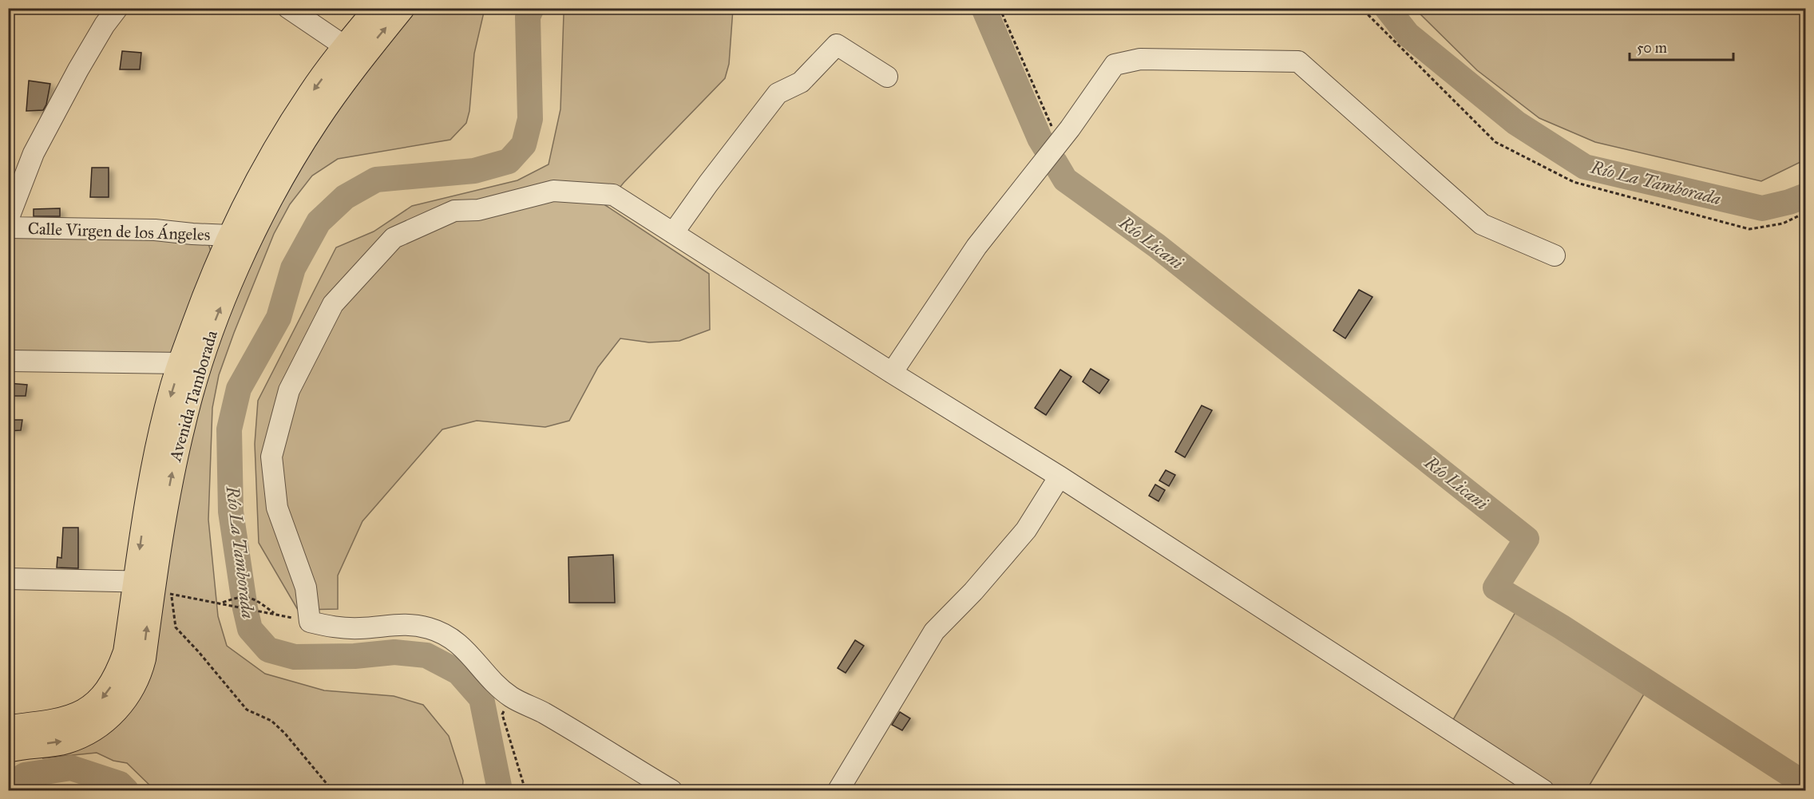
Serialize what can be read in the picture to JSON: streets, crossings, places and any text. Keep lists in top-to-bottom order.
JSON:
{
  "streets": {
    "main road": ["Avenida Tamborada"],
    "street": ["Calle Virgen de los Ángeles"]
  },
  "crossings": [
    ["Calle Virgen de los Ángeles", "Avenida Tamborada"]
  ],
  "water": ["Río La Tamborada", "Río Licani"],
  "scale_bar": "50 m"
}
